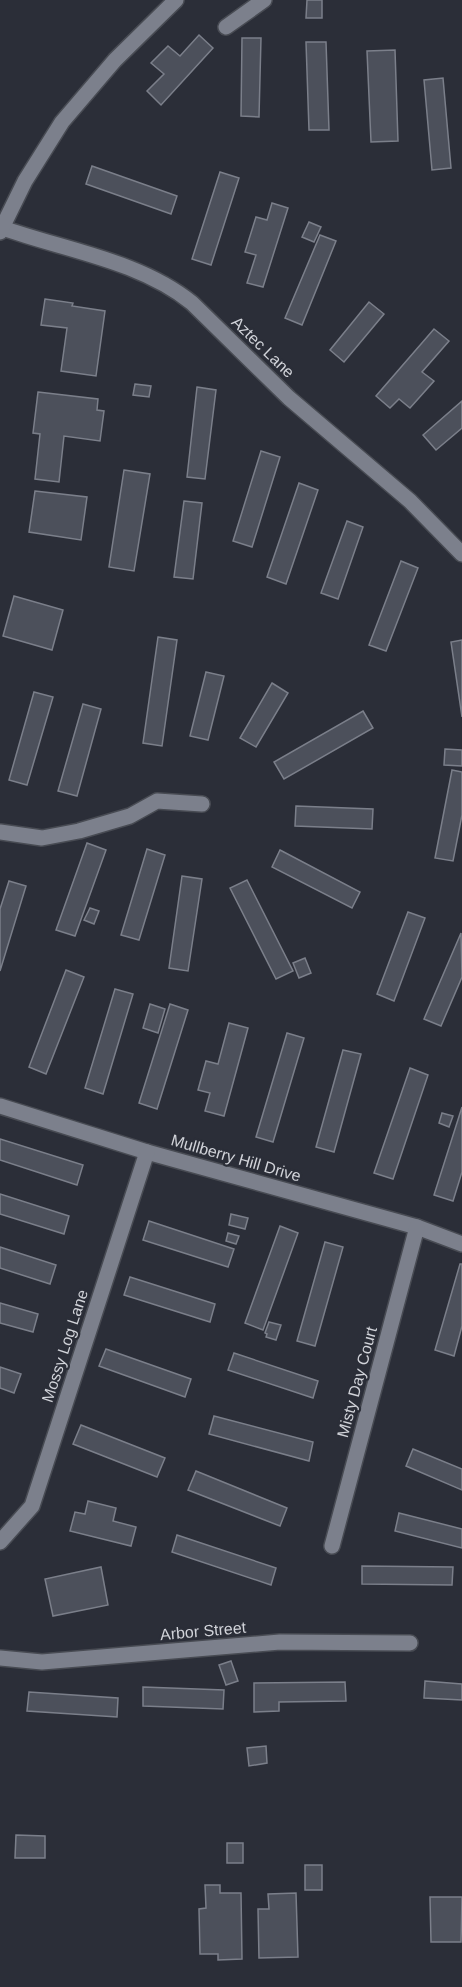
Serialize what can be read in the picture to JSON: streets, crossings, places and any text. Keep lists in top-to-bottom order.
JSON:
{
  "streets": {
    "street": [
      "Aztec Lane",
      "Mullberry Hill Drive",
      "Mossy Log Lane",
      "Misty Day Court",
      "Arbor Street"
    ]
  },
  "crossings": [
    ["Mullberry Hill Drive", "Mossy Log Lane"],
    ["Mullberry Hill Drive", "Misty Day Court"]
  ]
}
